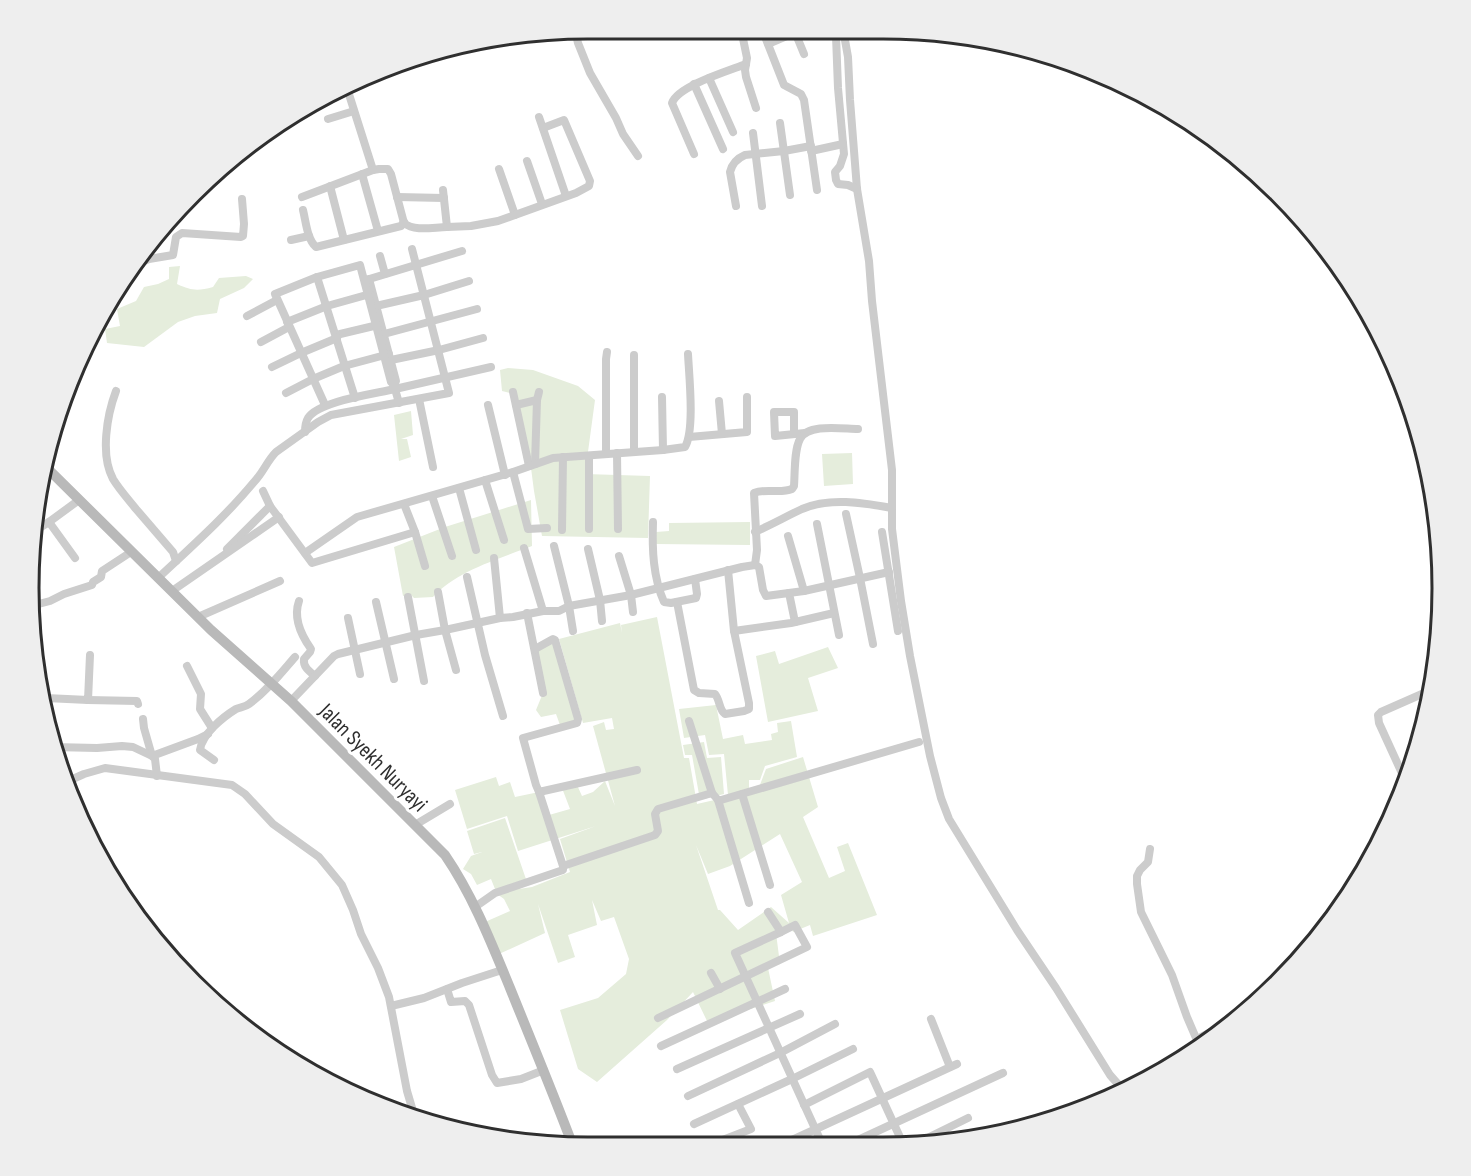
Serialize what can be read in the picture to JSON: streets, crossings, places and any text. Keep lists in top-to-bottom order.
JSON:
{
  "streets": {
    "main road": ["Jalan Syekh Nuryayi"]
  }
}
